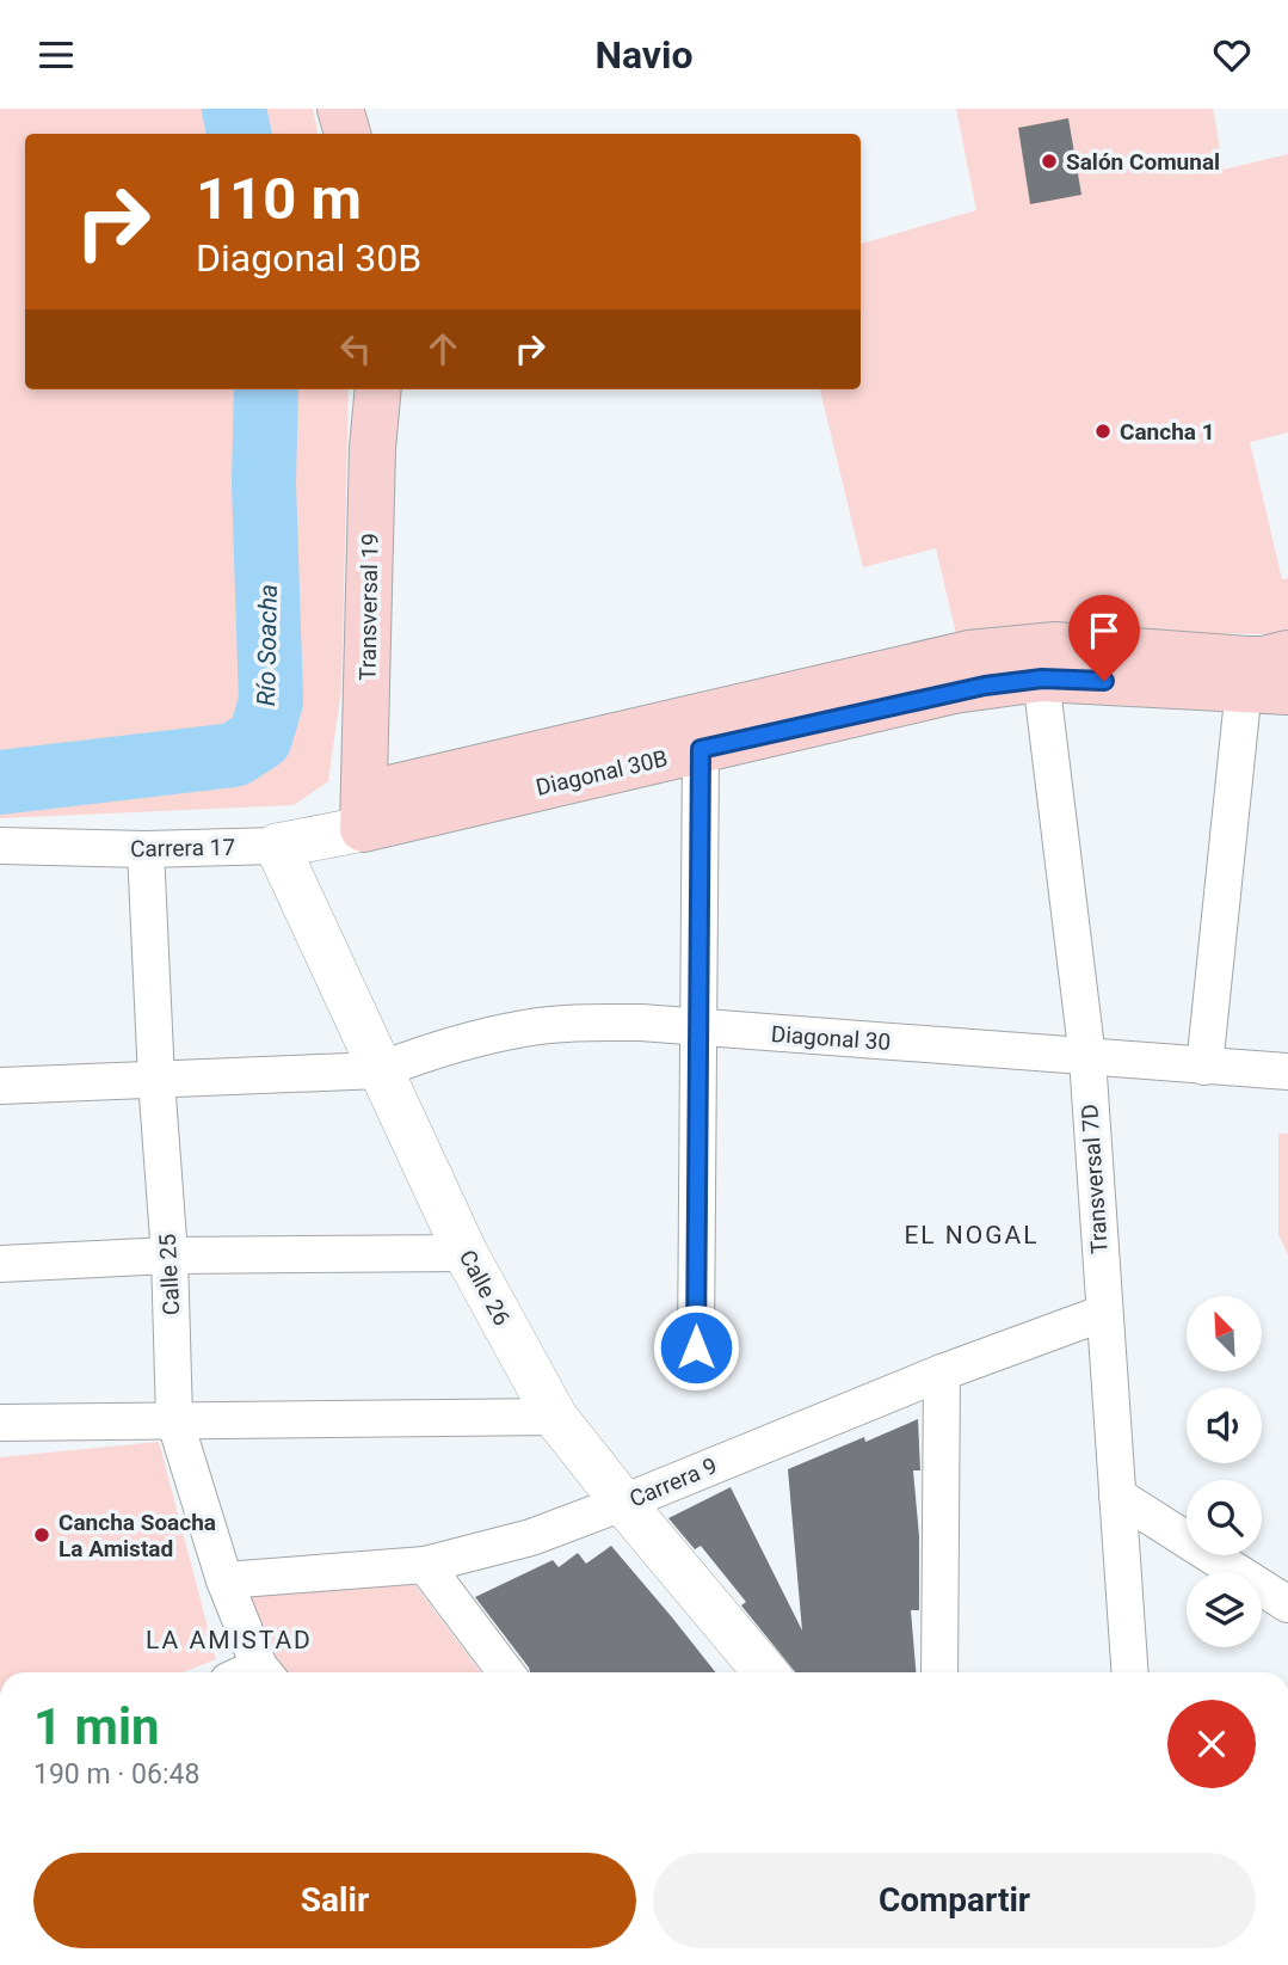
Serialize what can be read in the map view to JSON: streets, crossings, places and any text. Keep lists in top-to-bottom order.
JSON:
{
  "streets": {
    "main road": ["Transversal 19", "Diagonal 30B"],
    "street": [
      "Carrera 17",
      "Diagonal 30",
      "Transversal 7D",
      "Calle 25",
      "Calle 26",
      "Carrera 9"
    ]
  },
  "crossings": [
    ["Transversal 19", "Diagonal 30B"],
    ["Transversal 19", "Carrera 17"],
    ["Diagonal 30B", "Carrera 17"],
    ["Diagonal 30B", "Transversal 7D"],
    ["Carrera 17", "Calle 25"],
    ["Carrera 17", "Calle 26"],
    ["Diagonal 30", "Transversal 7D"],
    ["Diagonal 30", "Calle 25"],
    ["Diagonal 30", "Calle 26"],
    ["Transversal 7D", "Carrera 9"],
    ["Calle 25", "Carrera 9"],
    ["Calle 26", "Carrera 9"]
  ],
  "districts": ["EL NOGAL", "LA AMISTAD"],
  "water": ["Río Soacha"],
  "places": ["Salón Comunal", "Cancha 1", "Cancha Soacha La Amistad"],
  "north": "top left",
  "page": {
    "header": "Navio",
    "turn": ["110 m", "Diagonal 30B"],
    "heading": ["1 min", "190 m · 06:48"],
    "buttons": ["Salir", "Compartir"]
  }
}
